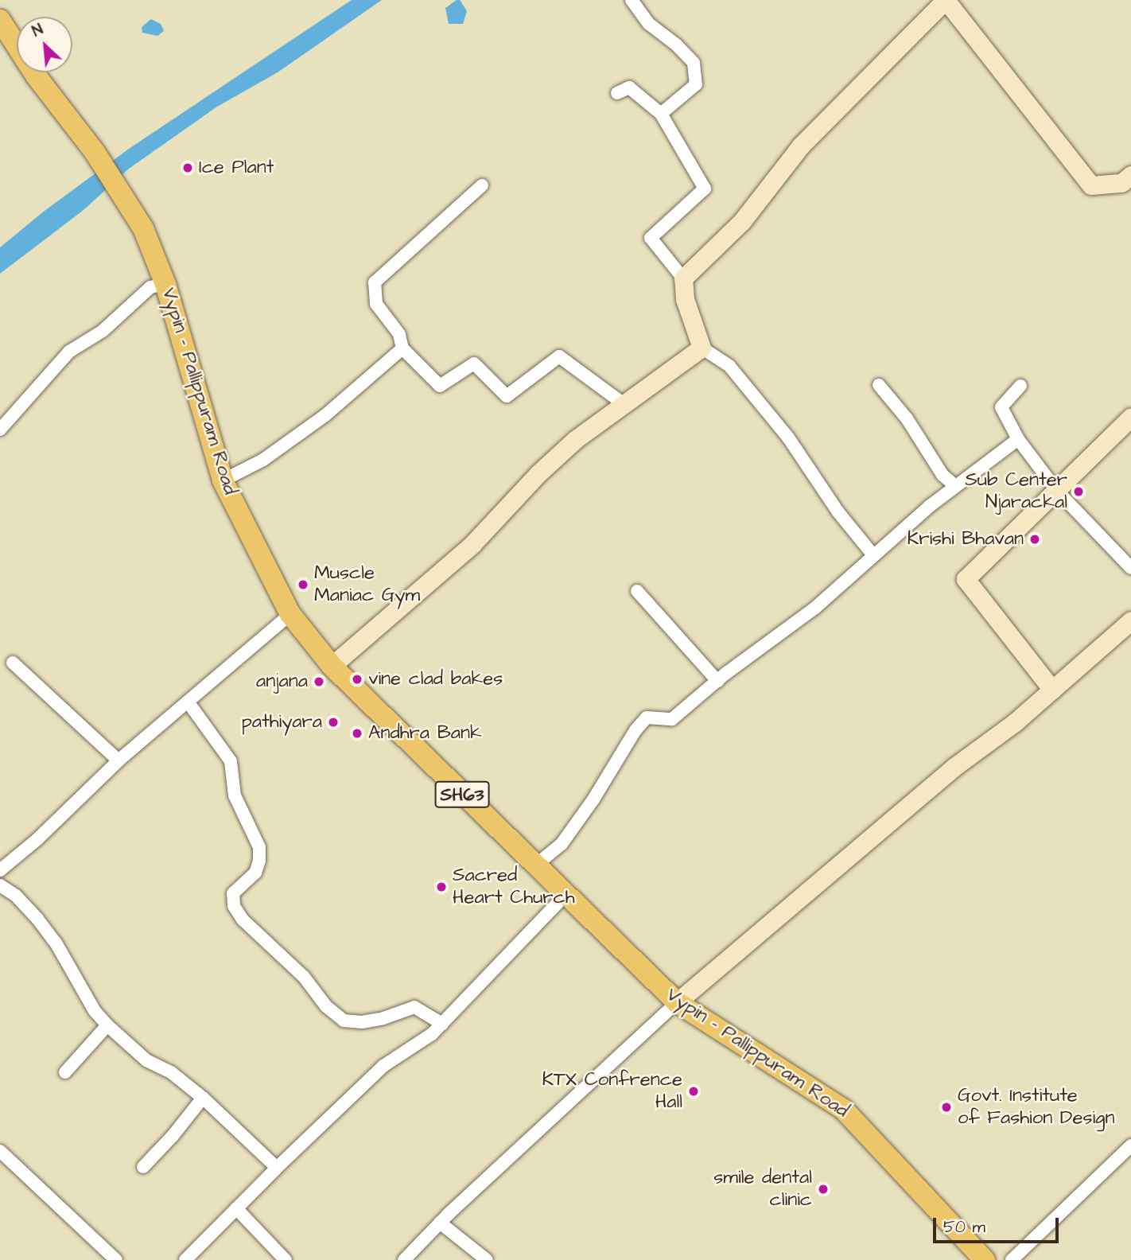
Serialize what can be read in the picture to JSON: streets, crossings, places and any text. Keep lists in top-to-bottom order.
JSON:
{
  "streets": {
    "main road": ["Vypin - Pallippuram Road", "SH63"]
  },
  "places": [
    "Ice Plant",
    "Sub Center Njarackal",
    "Krishi Bhavan",
    "Muscle Maniac Gym",
    "vine clad bakes",
    "anjana",
    "pathiyara",
    "Andhra Bank",
    "Sacred Heart Church",
    "KTX Confrence Hall",
    "Govt. Institute of Fashion Design",
    "smile dental clinic"
  ],
  "scale_bar": "50 m",
  "north": "top left"
}
